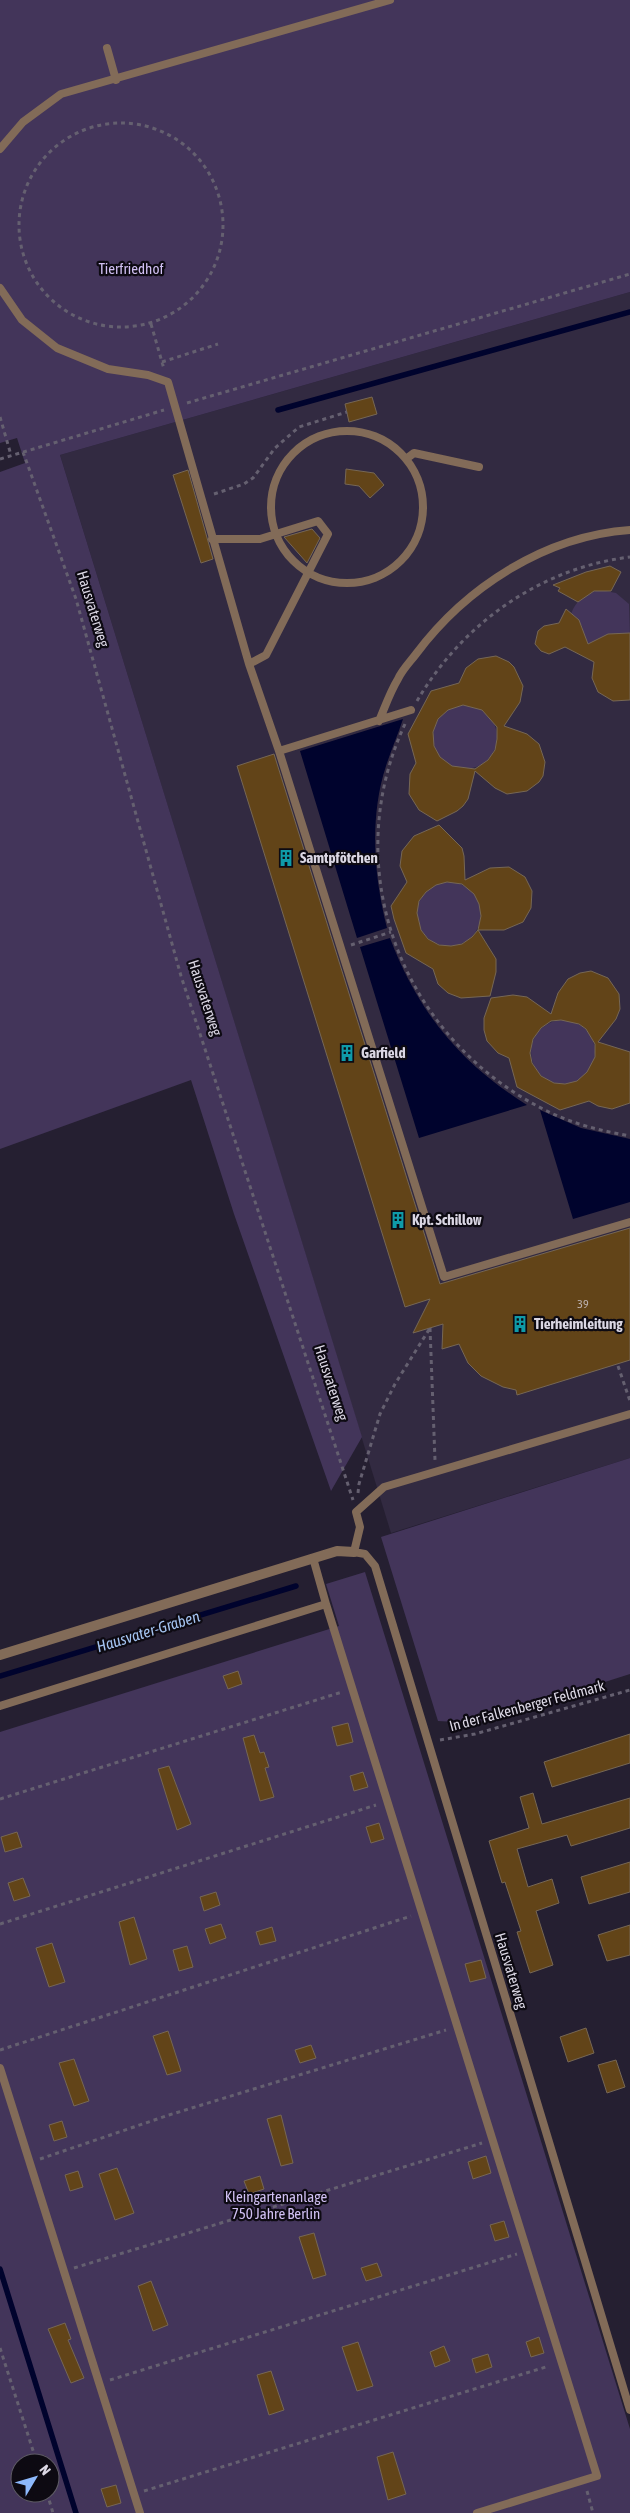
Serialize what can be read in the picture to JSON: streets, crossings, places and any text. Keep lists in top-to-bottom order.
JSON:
{
  "streets": {
    "lane": ["Hausvaterweg"],
    "path": ["In der Falkenberger Feldmark"]
  },
  "crossings": [
    ["Hausvaterweg", "In der Falkenberger Feldmark"]
  ],
  "water": ["Hausvater-Graben"],
  "parks": ["Tierfriedhof", "Kleingartenanlage 750 Jahre Berlin"],
  "places": {
    "building": [
      "Samtpfötchen",
      "Garfield",
      "Kpt. Schillow",
      "Tierheimleitung"
    ]
  },
  "house_numbers": ["39"],
  "north": "top right"
}
